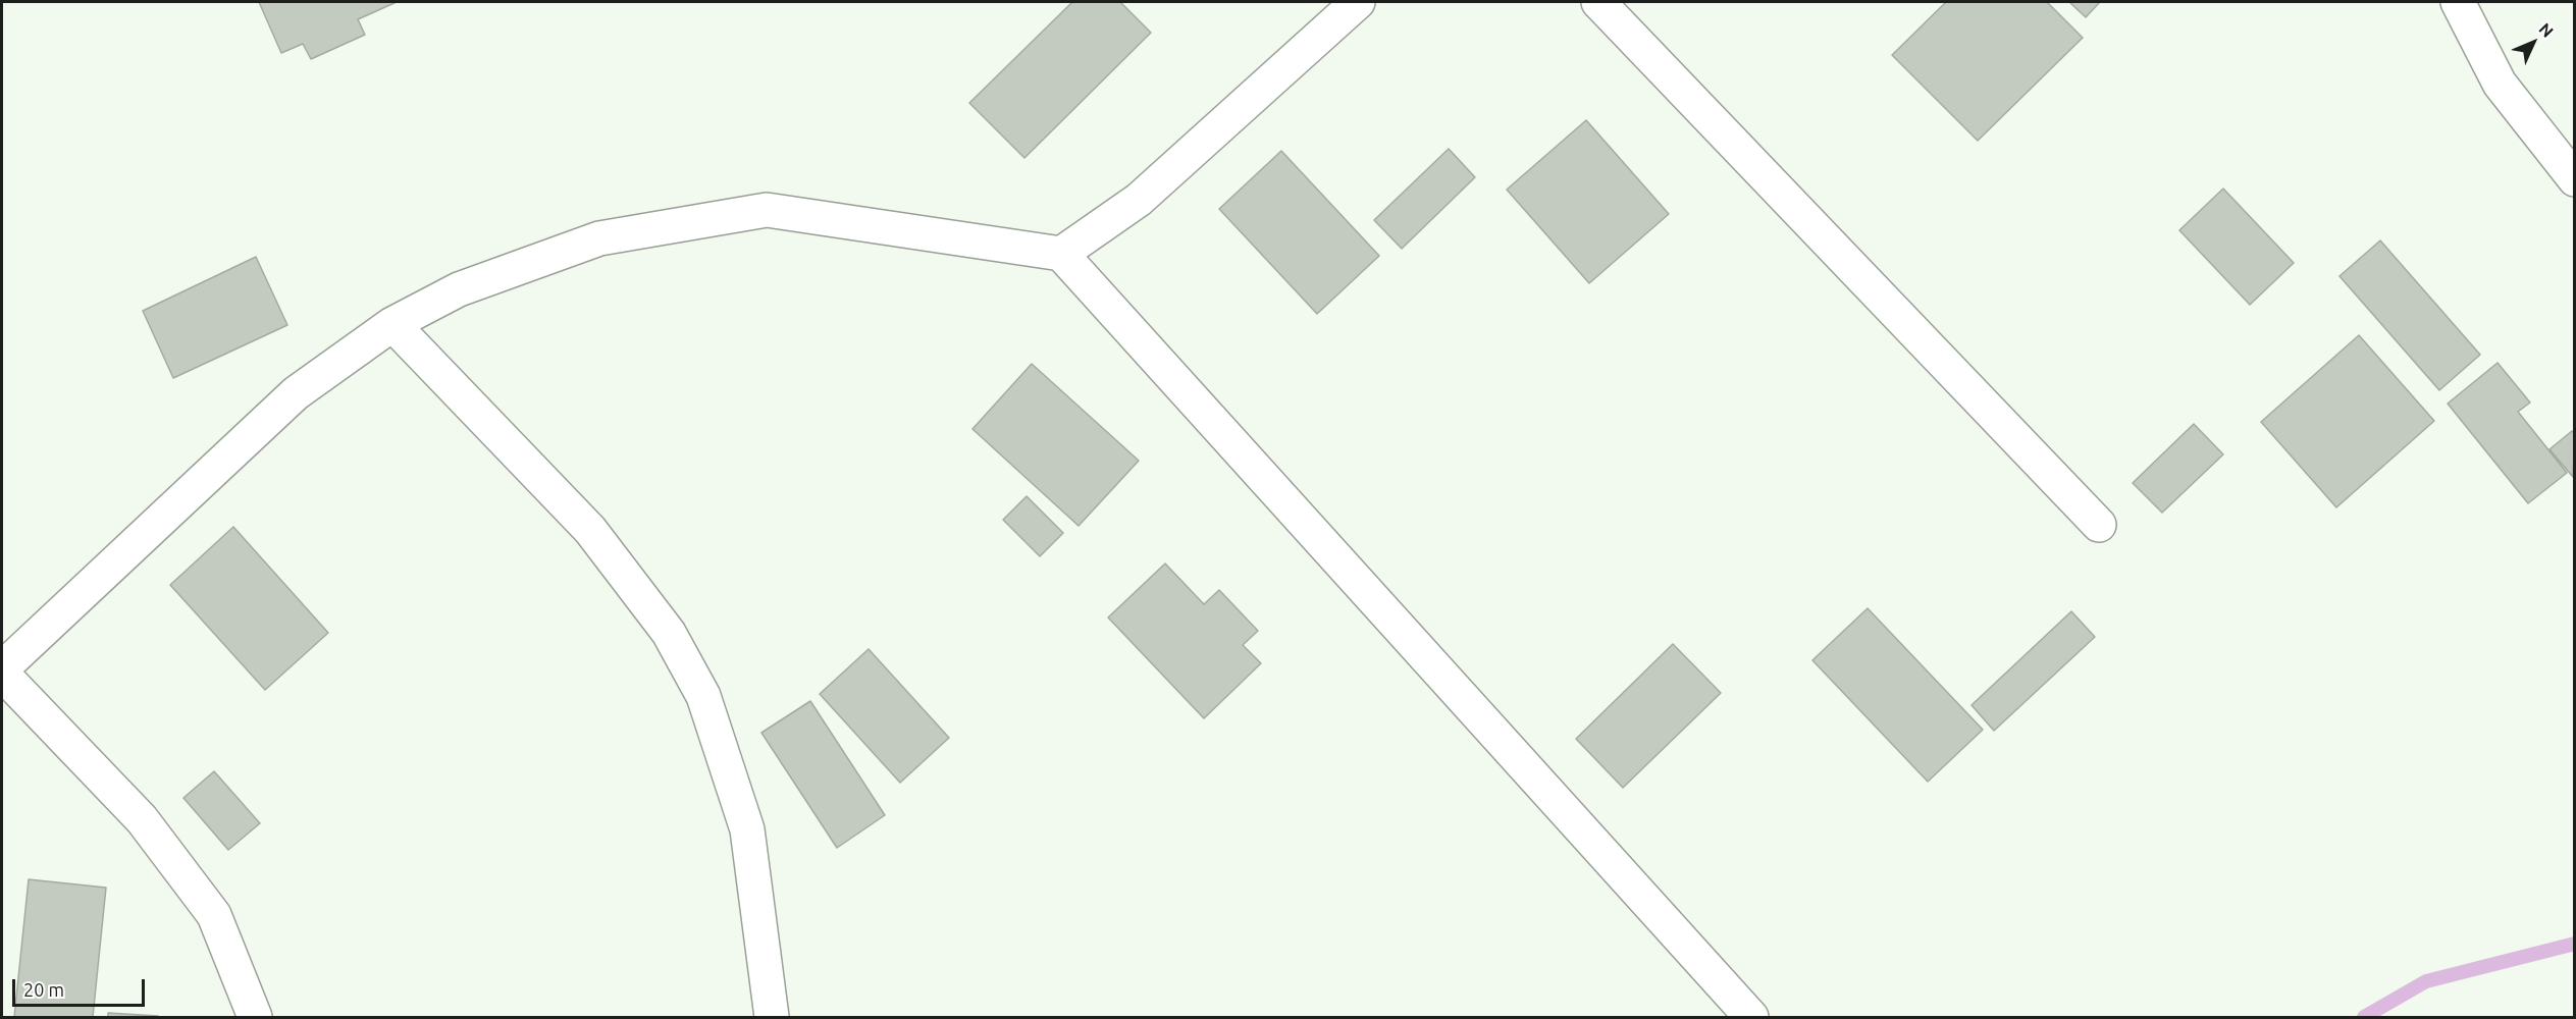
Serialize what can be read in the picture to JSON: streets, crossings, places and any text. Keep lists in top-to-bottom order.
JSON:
{
  "scale_bar": "20 m",
  "north": "top right"
}
